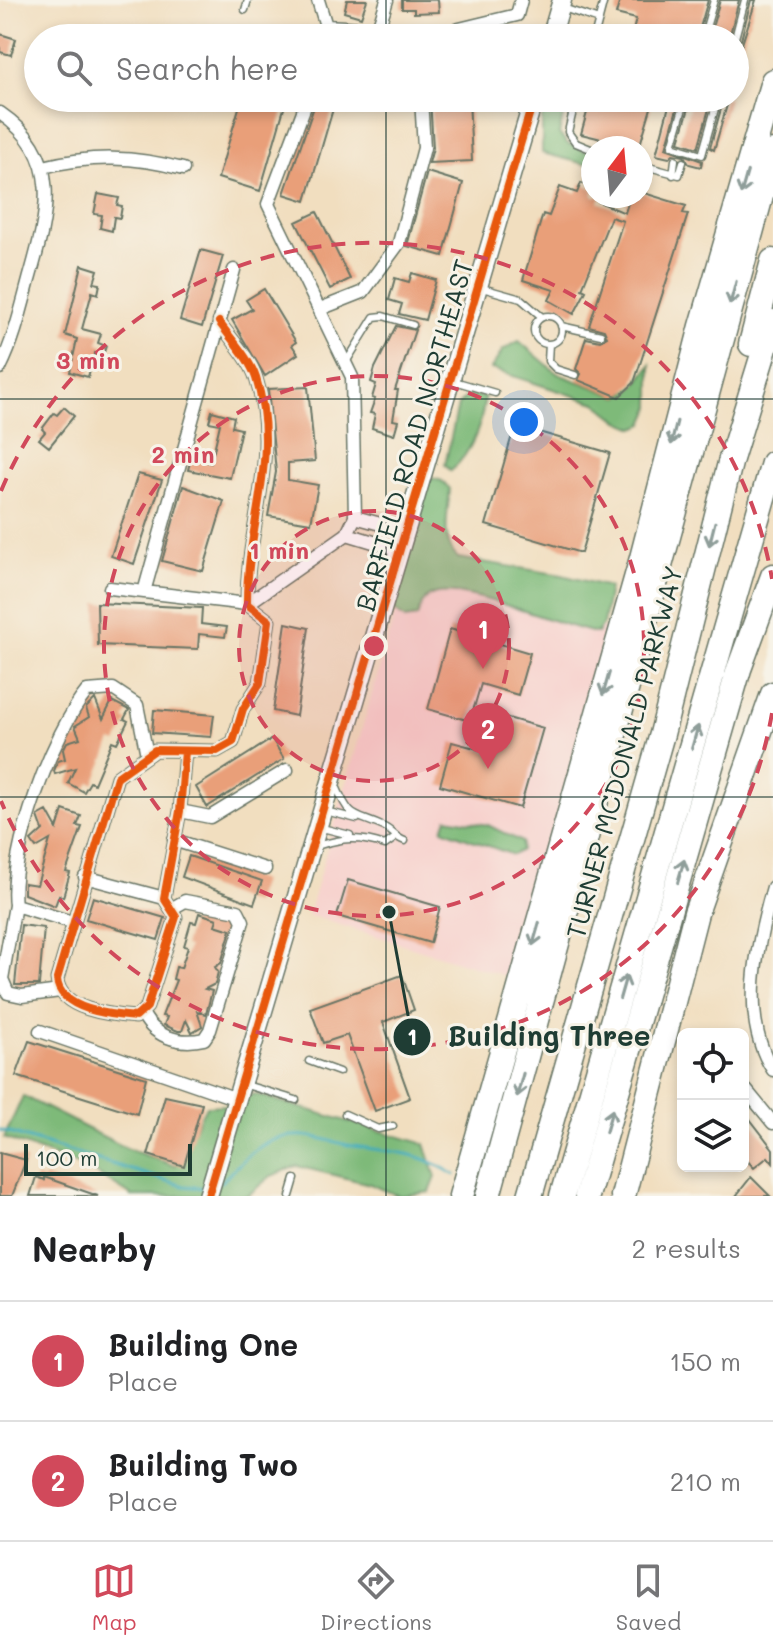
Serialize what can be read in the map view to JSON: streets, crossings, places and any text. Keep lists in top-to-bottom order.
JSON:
{
  "streets": {
    "highway": ["TURNER MCDONALD PARKWAY"],
    "street": ["BARFIELD ROAD NORTHEAST"]
  },
  "places": ["Building Three"],
  "scale_bar": "100 m",
  "north": "top",
  "page": {
    "search": "Search here",
    "pins": ["1", "2"],
    "scale": "100 m",
    "heading": ["Nearby", "2 results"],
    "list": [
      {
        "mark": "1",
        "name": "Building One",
        "note": "Place",
        "value": "150 m"
      },
      {
        "mark": "2",
        "name": "Building Two",
        "note": "Place",
        "value": "210 m"
      }
    ],
    "nav": ["Map", "Directions", "Saved"]
  },
  "rings": ["3 min", "2 min", "1 min"]
}
